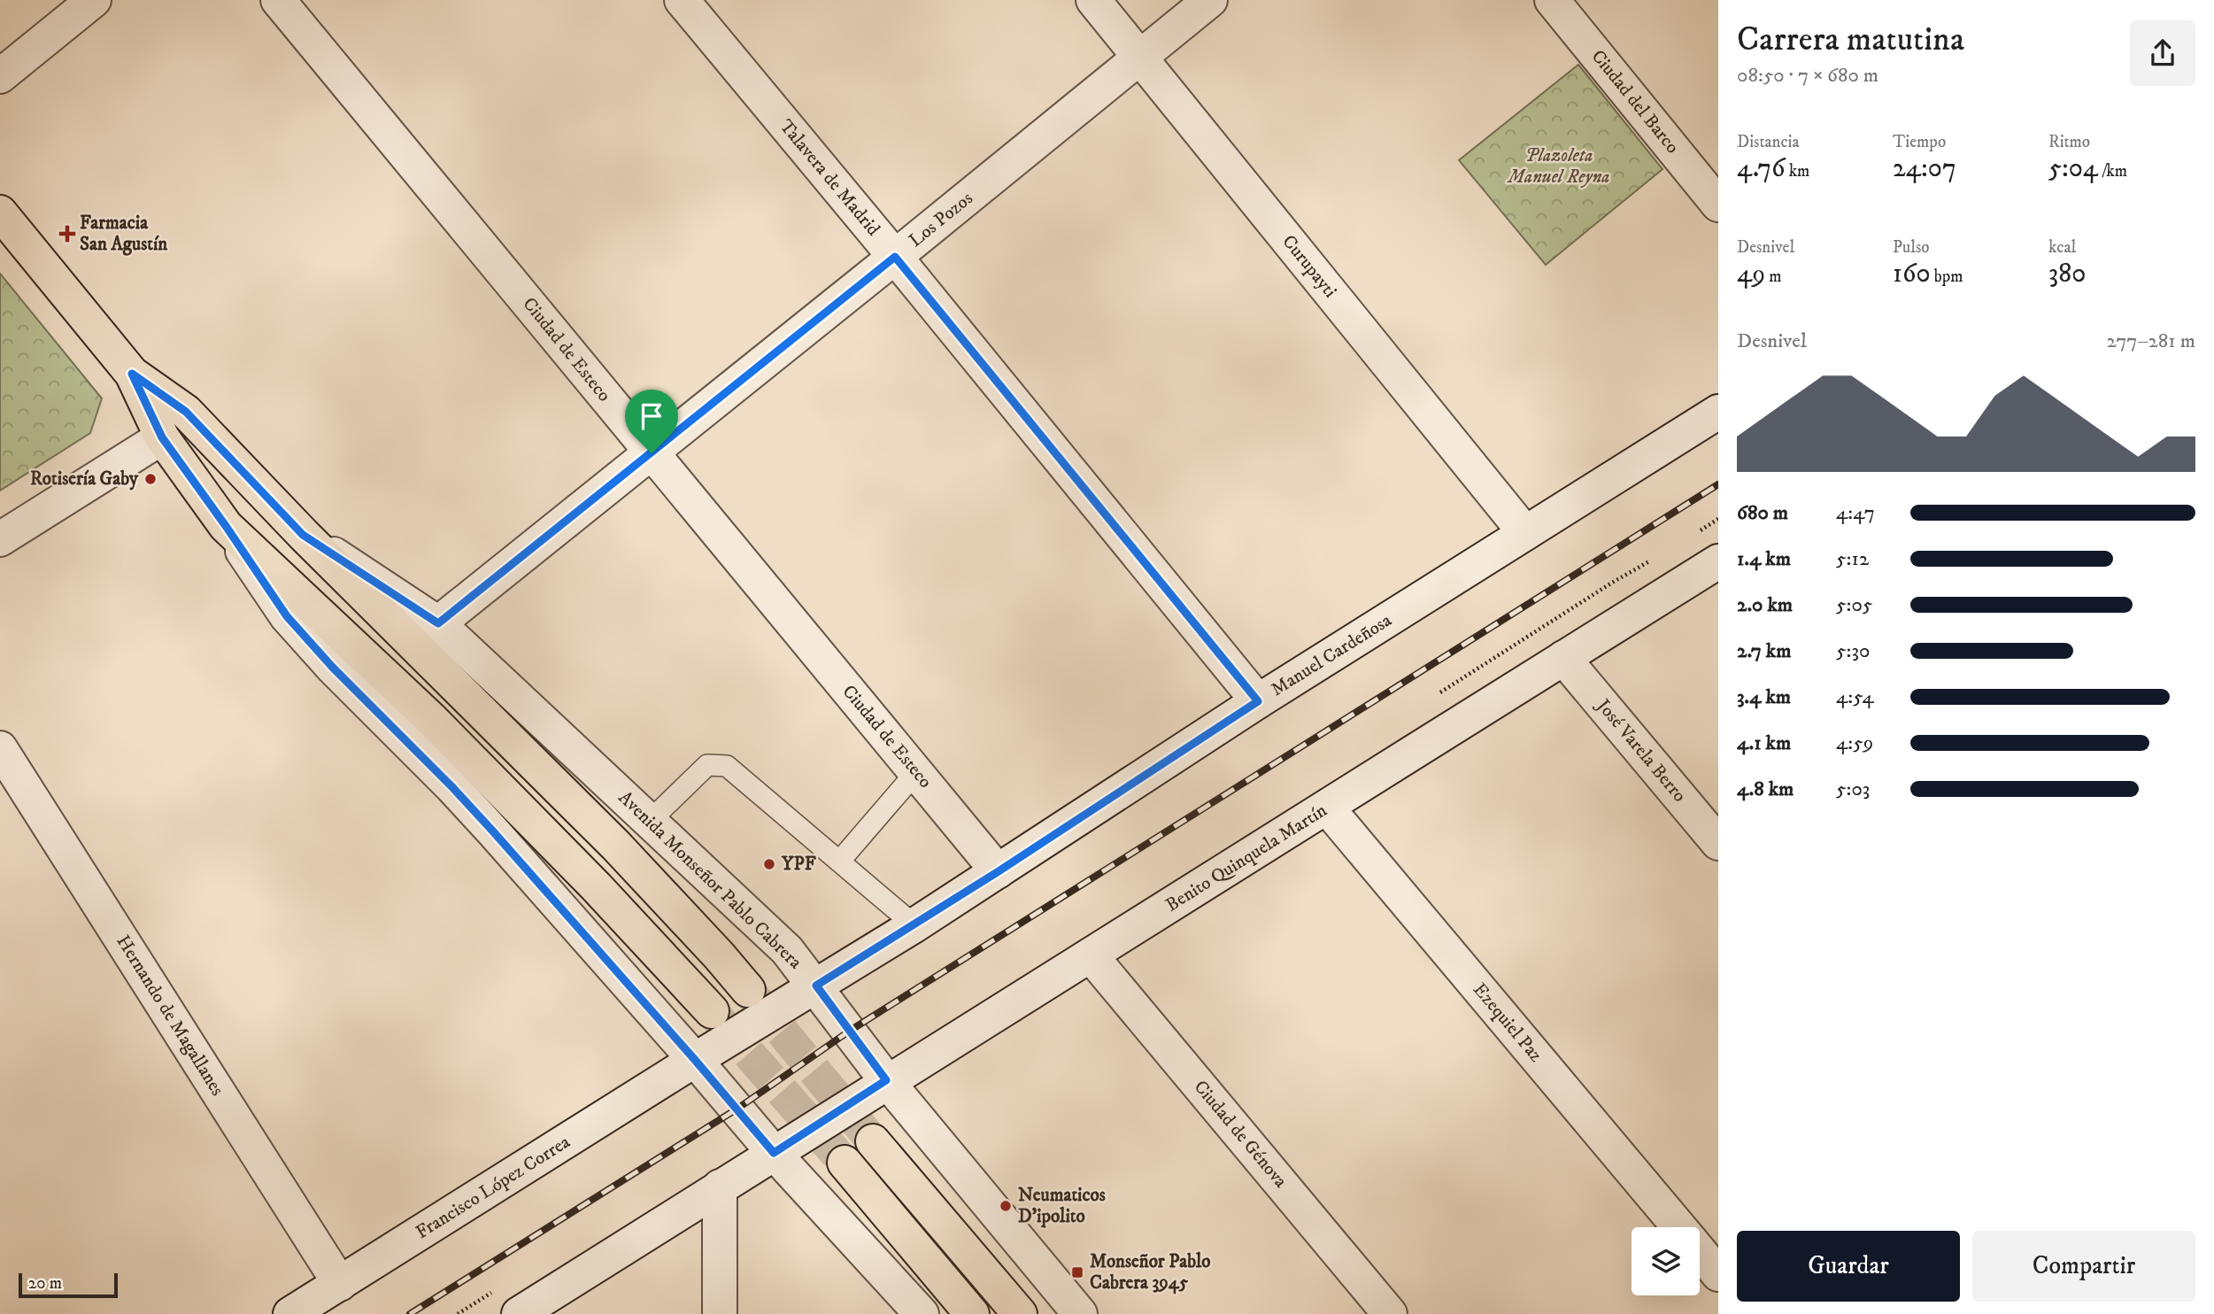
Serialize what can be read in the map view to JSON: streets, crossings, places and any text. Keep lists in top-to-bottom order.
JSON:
{
  "streets": {
    "main road": ["Avenida Monseñor Pablo Cabrera"],
    "street": [
      "Ciudad del Barco",
      "Talavera de Madrid",
      "Los Pozos",
      "Curupayti",
      "Ciudad de Esteco",
      "Manuel Cardeñosa",
      "José Varela Berro",
      "Benito Quinquela Martín",
      "Hernando de Magallanes",
      "Ezequiel Paz",
      "Ciudad de Génova",
      "Francisco López Correa"
    ]
  },
  "crossings": [
    ["Talavera de Madrid", "Los Pozos"],
    ["Talavera de Madrid", "Manuel Cardeñosa"],
    ["Los Pozos", "Curupayti"],
    ["Los Pozos", "Ciudad de Esteco"],
    ["Los Pozos", "Avenida Monseñor Pablo Cabrera"],
    ["Curupayti", "Manuel Cardeñosa"],
    ["Ciudad de Esteco", "Manuel Cardeñosa"],
    ["Manuel Cardeñosa", "Avenida Monseñor Pablo Cabrera"],
    ["Manuel Cardeñosa", "Francisco López Correa"],
    ["José Varela Berro", "Benito Quinquela Martín"],
    ["Benito Quinquela Martín", "Avenida Monseñor Pablo Cabrera"],
    ["Benito Quinquela Martín", "Ezequiel Paz"],
    ["Benito Quinquela Martín", "Ciudad de Génova"],
    ["Avenida Monseñor Pablo Cabrera", "Francisco López Correa"],
    ["Hernando de Magallanes", "Francisco López Correa"]
  ],
  "parks": ["Plazoleta Manuel Reyna"],
  "places": {
    "health": ["Farmacia San Agustín"],
    "other": ["Rotisería Gaby", "YPF", "Neumaticos D’ipolito"],
    "transit": ["Monseñor Pablo Cabrera 3945"]
  },
  "scale_bar": "20 m",
  "page": {
    "heading": ["Carrera matutina", "08:50 · 7 × 680 m"],
    "stats": [
      ["Distancia", "4.76 km"],
      ["Tiempo", "24:07"],
      ["Ritmo", "5:04 /km"],
      ["Desnivel", "49 m"],
      ["Pulso", "160 bpm"],
      ["kcal", "380"]
    ],
    "chart": ["Desnivel", "277–281 m"],
    "list": [
      {
        "name": "680 m",
        "note": "4:47"
      },
      {
        "name": "1.4 km",
        "note": "5:12"
      },
      {
        "name": "2.0 km",
        "note": "5:05"
      },
      {
        "name": "2.7 km",
        "note": "5:30"
      },
      {
        "name": "3.4 km",
        "note": "4:54"
      },
      {
        "name": "4.1 km",
        "note": "4:59"
      },
      {
        "name": "4.8 km",
        "note": "5:03"
      }
    ],
    "buttons": ["Guardar", "Compartir"],
    "scale": "20 m"
  }
}
